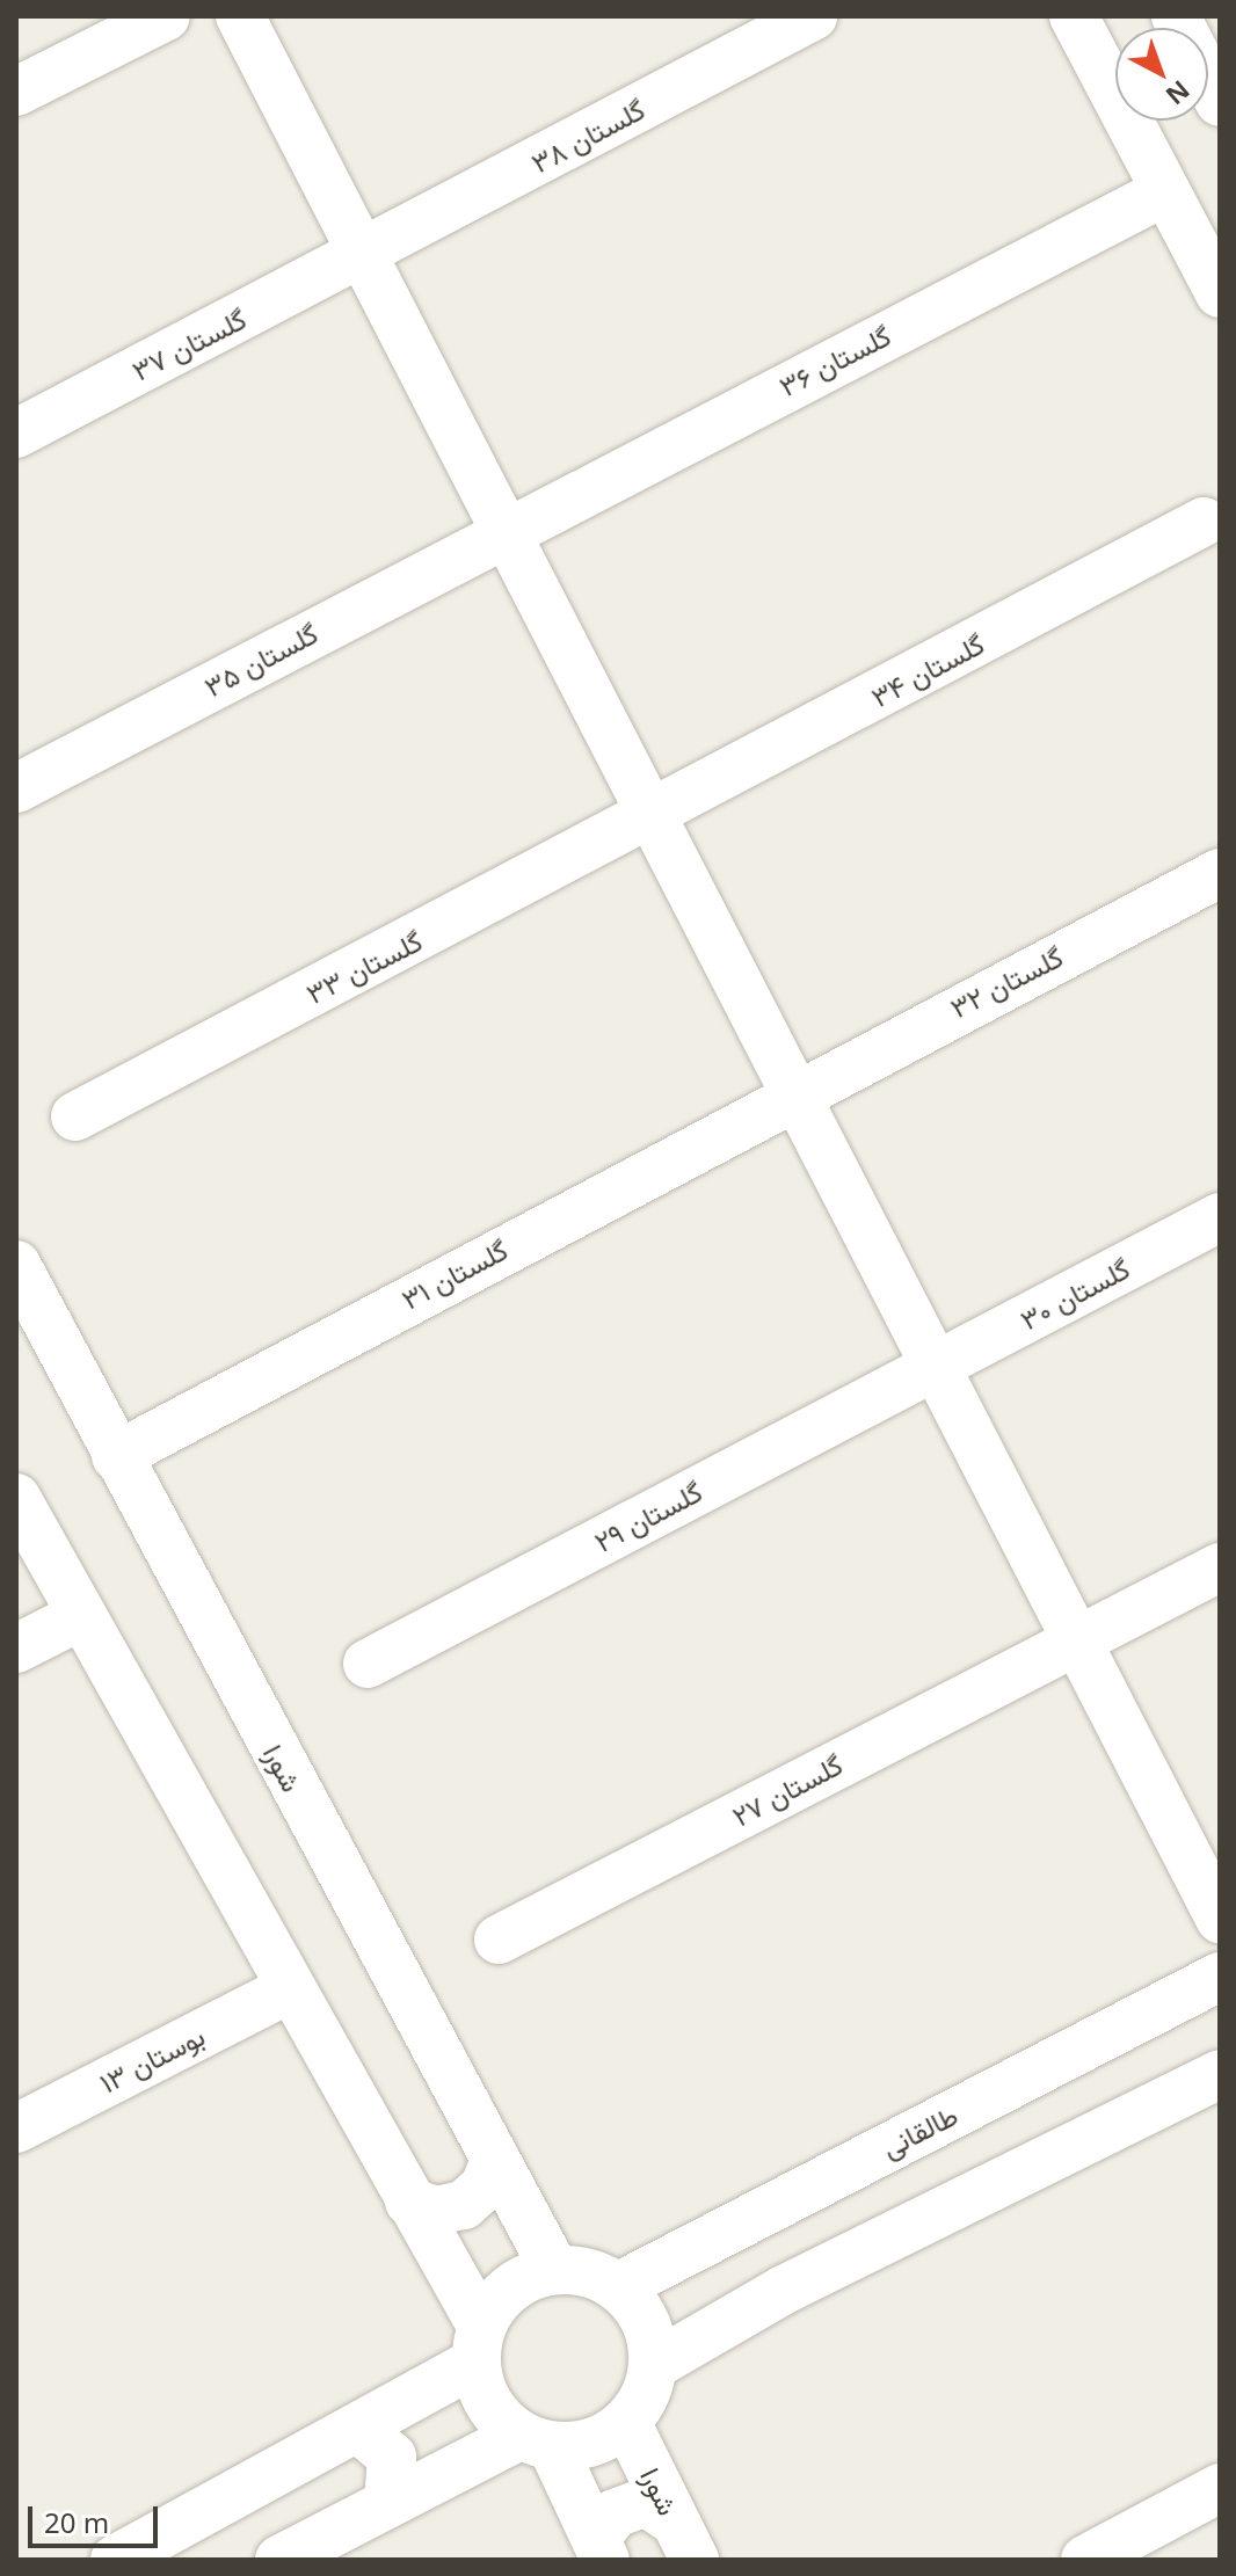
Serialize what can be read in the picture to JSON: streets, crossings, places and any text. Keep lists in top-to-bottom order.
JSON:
{
  "streets": {
    "street": [
      "گلستان ۳۸",
      "گلستان ۳۷",
      "گلستان ۳۶",
      "گلستان ۳۵",
      "گلستان ۳۴",
      "گلستان ۳۳",
      "گلستان ۳۲",
      "گلستان ۳۱",
      "گلستان ۳۰",
      "گلستان ۲۹",
      "شورا",
      "گلستان ۲۷",
      "بوستان ۱۳",
      "طالقانی"
    ]
  },
  "crossings": [
    ["گلستان ۳۸", "گلستان ۳۷"],
    ["گلستان ۳۶", "گلستان ۳۵"],
    ["گلستان ۳۴", "گلستان ۳۳"],
    ["گلستان ۳۲", "گلستان ۳۱"],
    ["گلستان ۳۱", "شورا"],
    ["گلستان ۳۰", "گلستان ۲۹"],
    ["شورا", "طالقانی"]
  ],
  "scale_bar": "20 m",
  "north": "bottom right"
}
